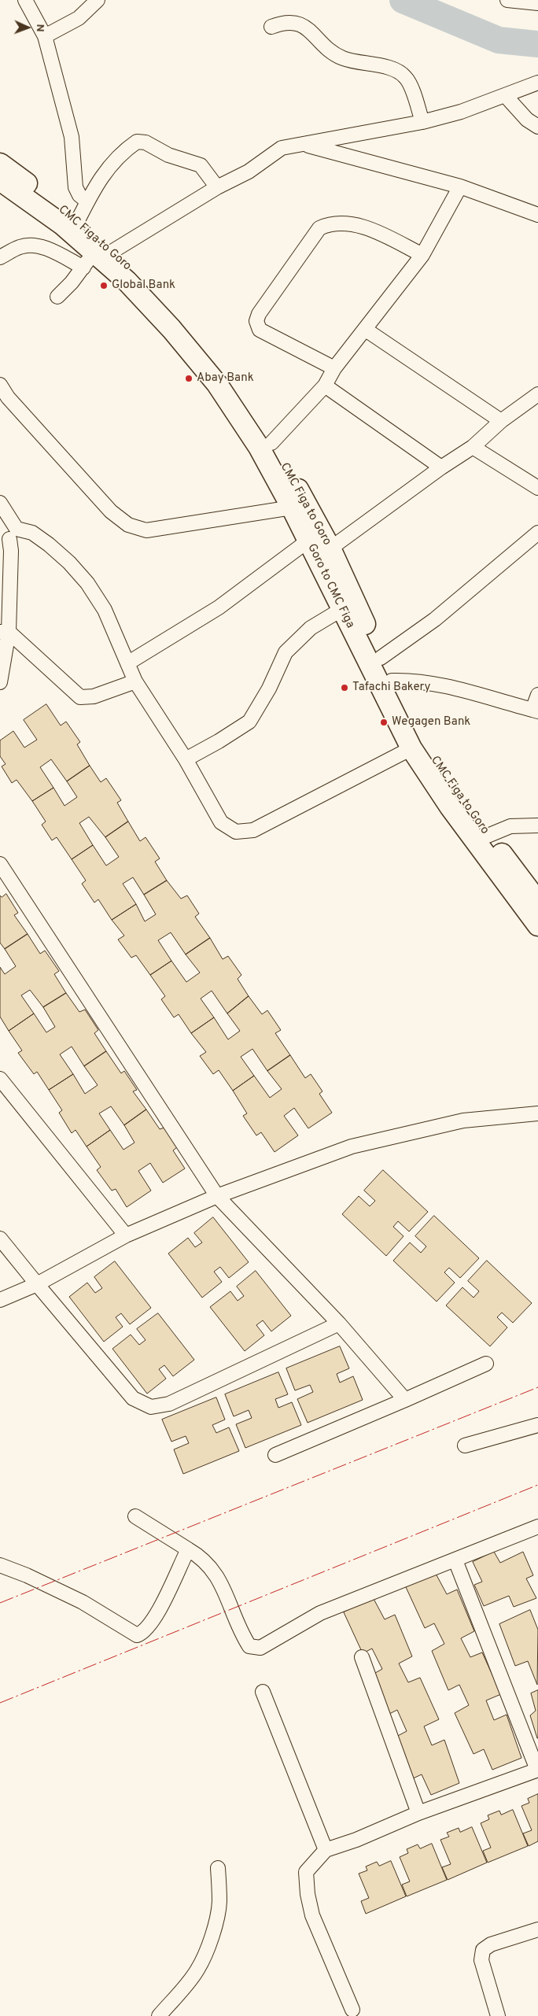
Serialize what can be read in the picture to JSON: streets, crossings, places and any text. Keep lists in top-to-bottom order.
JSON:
{
  "streets": {
    "main road": ["CMC Figa to Goro", "Goro to CMC Figa"]
  },
  "crossings": [
    ["CMC Figa to Goro", "Goro to CMC Figa"]
  ],
  "places": [
    "Global Bank",
    "Abay Bank",
    "Tafachi Bakery",
    "Wegagen Bank"
  ],
  "north": "right"
}
